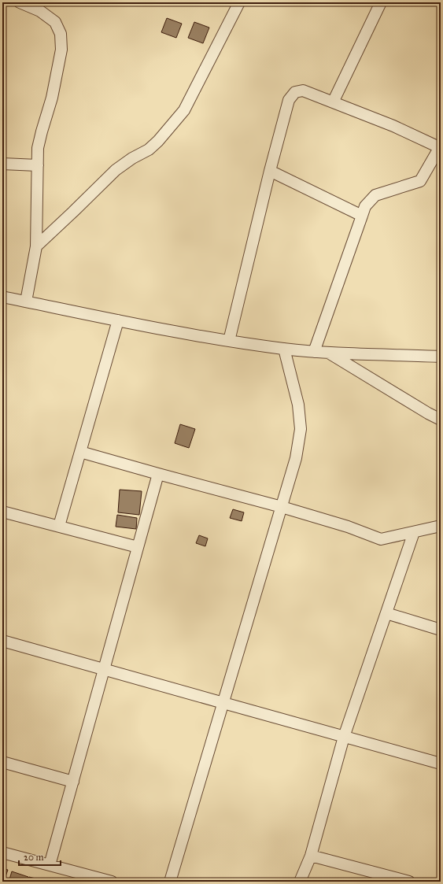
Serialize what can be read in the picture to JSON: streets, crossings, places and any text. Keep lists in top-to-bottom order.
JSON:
{
  "scale_bar": "20 m"
}
